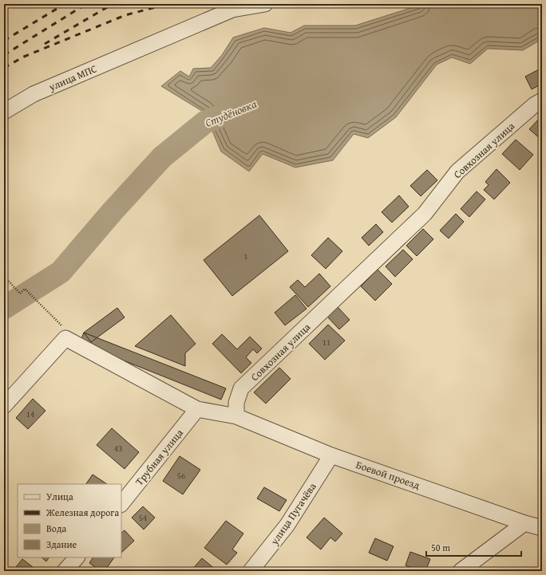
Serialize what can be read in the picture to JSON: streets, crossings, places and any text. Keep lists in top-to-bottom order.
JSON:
{
  "streets": {
    "street": [
      "улица МПС",
      "Совхозная улица",
      "Трубная улица",
      "Боевой проезд",
      "улица Пугачёва"
    ]
  },
  "crossings": [
    ["Совхозная улица", "Боевой проезд"],
    ["Боевой проезд", "улица Пугачёва"]
  ],
  "water": ["Студёновка"],
  "house_numbers": [
    "1",
    "11",
    "14",
    "43",
    "56",
    "54"
  ],
  "legend": [
    "Улица",
    "Железная дорога",
    "Вода",
    "Здание"
  ],
  "scale_bar": "50 m"
}
